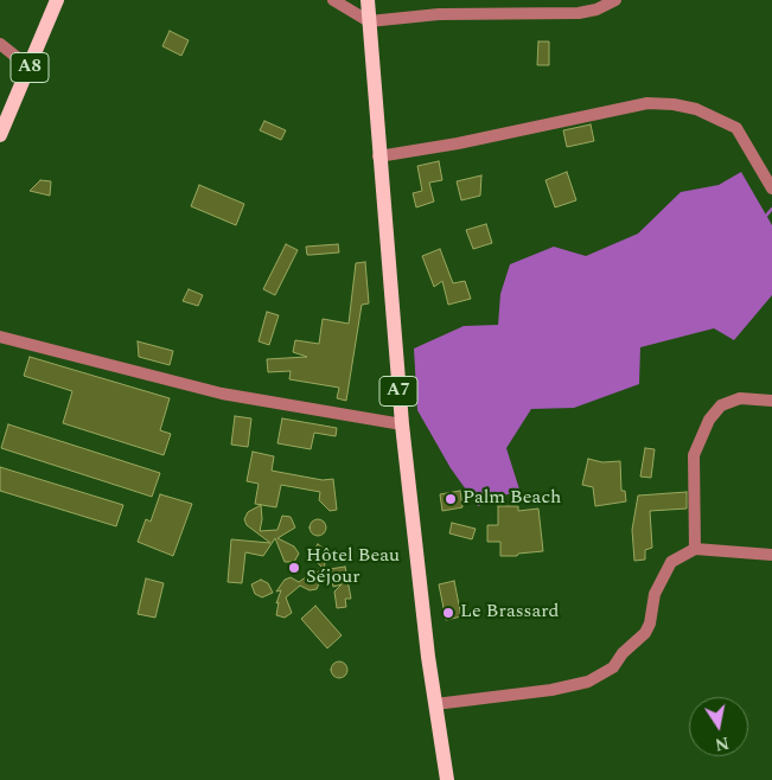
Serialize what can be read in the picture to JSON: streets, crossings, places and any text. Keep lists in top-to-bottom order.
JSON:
{
  "streets": {
    "main road": ["A8", "A7"]
  },
  "places": ["Palm Beach", "Hôtel Beau Séjour", "Le Brassard"],
  "north": "bottom"
}
